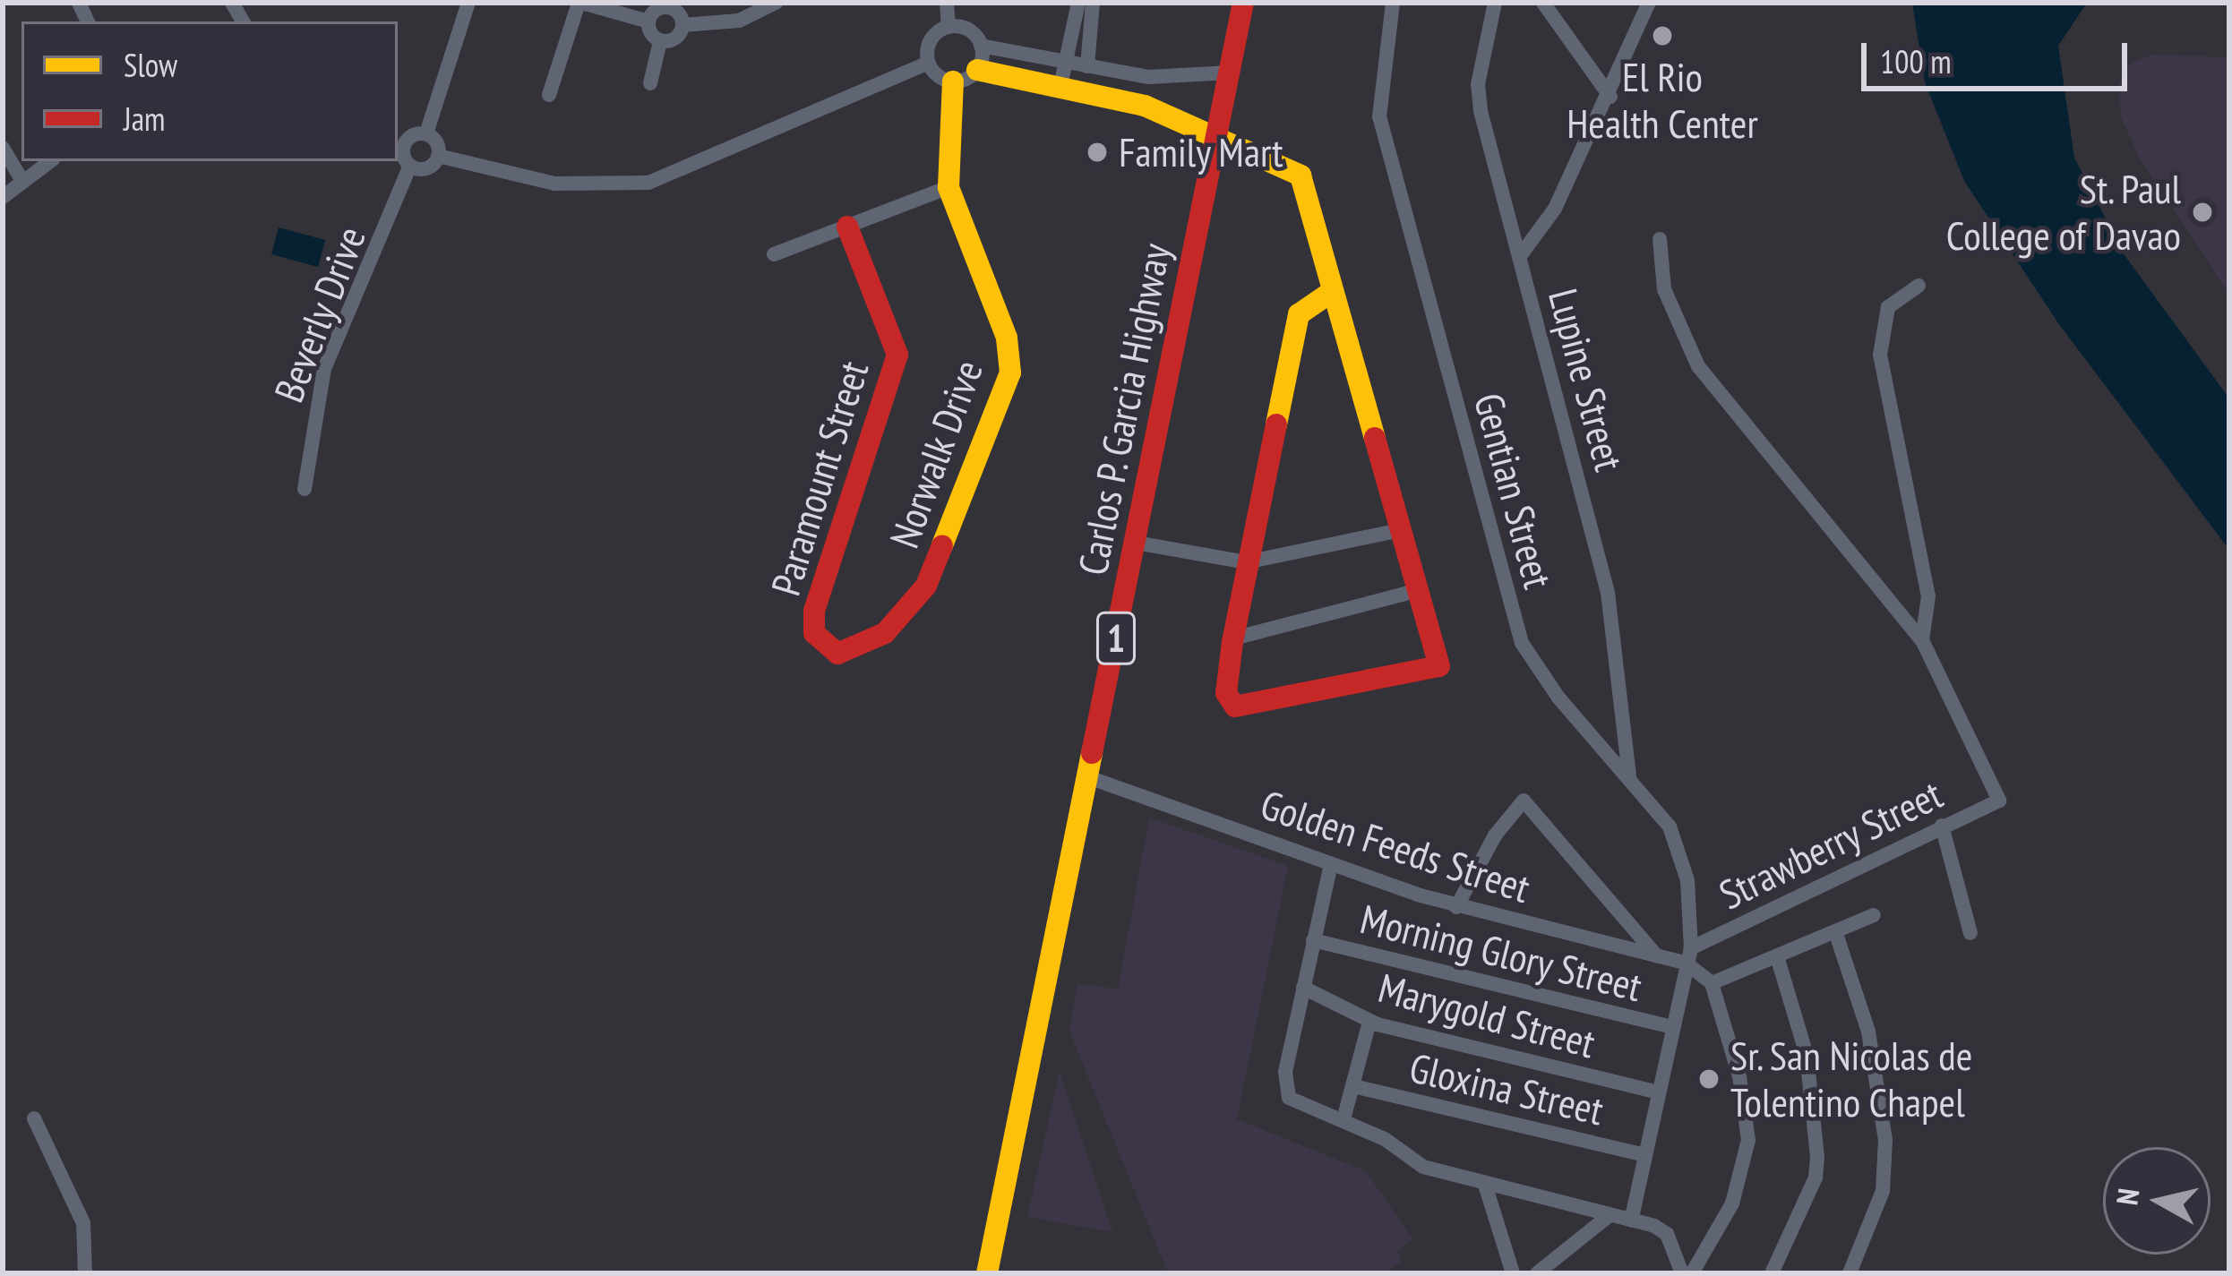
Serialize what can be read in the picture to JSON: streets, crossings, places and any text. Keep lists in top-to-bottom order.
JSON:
{
  "streets": {
    "main road": [
      "Carlos P. Garcia Highway",
      "Norwalk Drive",
      "Paramount Street",
      "1"
    ],
    "street": [
      "Beverly Drive",
      "Lupine Street",
      "Gentian Street",
      "Strawberry Street",
      "Golden Feeds Street",
      "Morning Glory Street",
      "Marygold Street",
      "Gloxina Street"
    ]
  },
  "crossings": [
    ["Lupine Street", "Gentian Street"],
    ["Carlos P. Garcia Highway", "Golden Feeds Street"],
    ["Norwalk Drive", "Paramount Street"],
    ["Gentian Street", "Strawberry Street"],
    ["Gentian Street", "Golden Feeds Street"],
    ["Gentian Street", "Morning Glory Street"],
    ["Gentian Street", "Marygold Street"],
    ["Gentian Street", "Gloxina Street"],
    ["Strawberry Street", "Golden Feeds Street"]
  ],
  "places": [
    "El Rio Health Center",
    "Family Mart",
    "St. Paul College of Davao",
    "Sr. San Nicolas de Tolentino Chapel"
  ],
  "legend": ["Slow", "Jam"],
  "scale_bar": "100 m",
  "north": "left"
}
